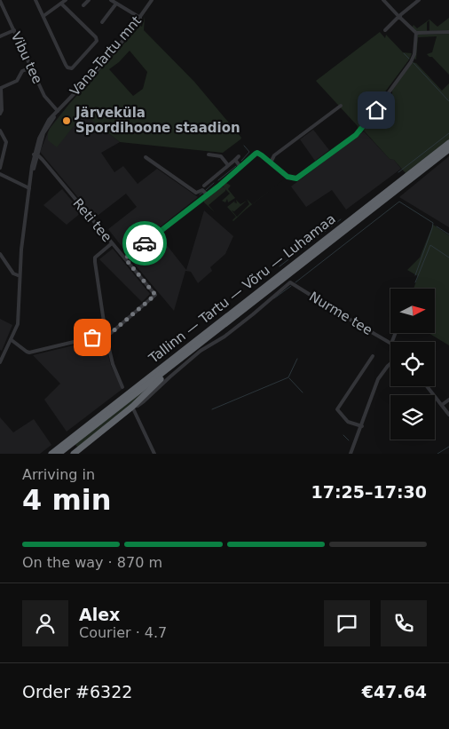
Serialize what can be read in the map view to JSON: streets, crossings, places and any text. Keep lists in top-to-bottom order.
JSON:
{
  "streets": {
    "highway": ["Tallinn — Tartu — Võru — Luhamaa"],
    "street": [
      "Vana-Tartu mnt",
      "Vibu tee",
      "Reti tee",
      "Nurme tee"
    ]
  },
  "crossings": [
    ["Vana-Tartu mnt", "Vibu tee"],
    ["Vana-Tartu mnt", "Reti tee"]
  ],
  "places": ["Järveküla Spordihoone staadion"],
  "north": "right",
  "page": {
    "heading": ["4 min", "Arriving in", "17:25–17:30"],
    "panel": [
      "Alex",
      "Courier · 4.7",
      "Order #6322",
      "€47.64"
    ],
    "bar": "On the way · 870 m"
  }
}
